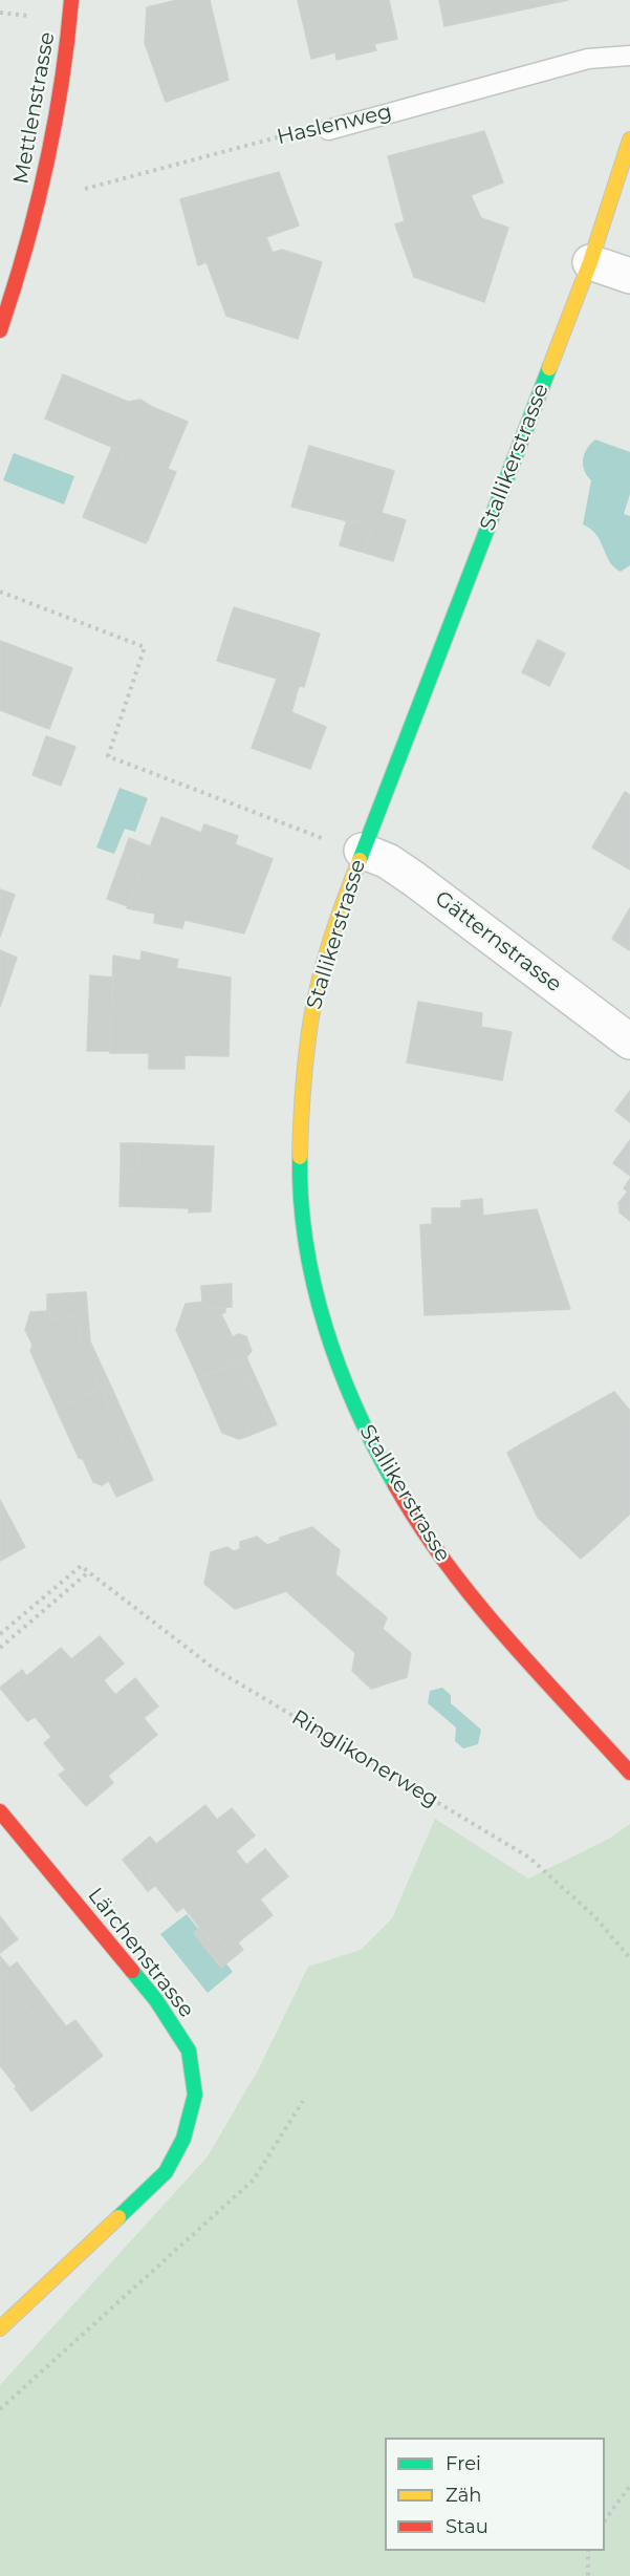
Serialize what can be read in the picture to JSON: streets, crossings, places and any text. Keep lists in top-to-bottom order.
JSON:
{
  "streets": {
    "main road": ["Mettlenstrasse", "Stallikerstrasse", "Lärchenstrasse"],
    "street": ["Gätternstrasse"],
    "lane": ["Haslenweg"],
    "path": ["Ringlikonerweg"]
  },
  "crossings": [
    ["Mettlenstrasse", "Haslenweg"],
    ["Stallikerstrasse", "Gätternstrasse"]
  ],
  "legend": ["Frei", "Zäh", "Stau"]
}
